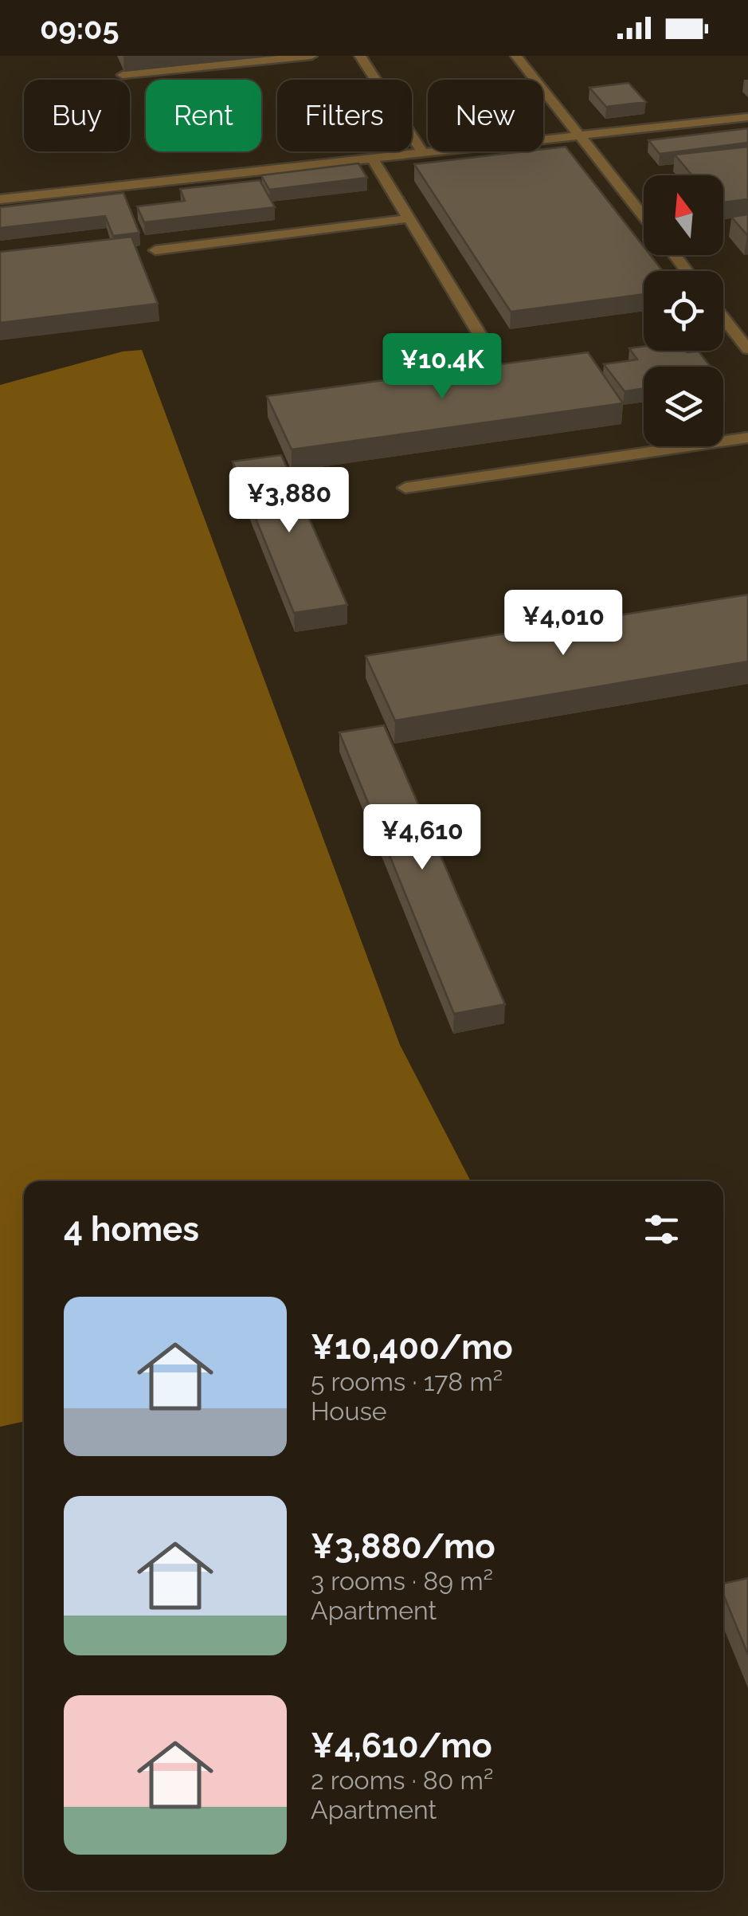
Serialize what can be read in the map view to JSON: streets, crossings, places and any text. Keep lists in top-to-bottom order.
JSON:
{
  "north": "top",
  "page": {
    "status": "09:05",
    "chip": [
      "Buy",
      "Rent",
      "Filters",
      "New"
    ],
    "price": [
      "¥10.4K",
      "¥3,880",
      "¥4,010",
      "¥4,610"
    ],
    "heading": "4 homes",
    "list": [
      {
        "name": "¥10,400/mo",
        "note": "5 rooms · 178 m² · House"
      },
      {
        "name": "¥3,880/mo",
        "note": "3 rooms · 89 m² · Apartment"
      },
      {
        "name": "¥4,610/mo",
        "note": "2 rooms · 80 m² · Apartment"
      }
    ]
  }
}
